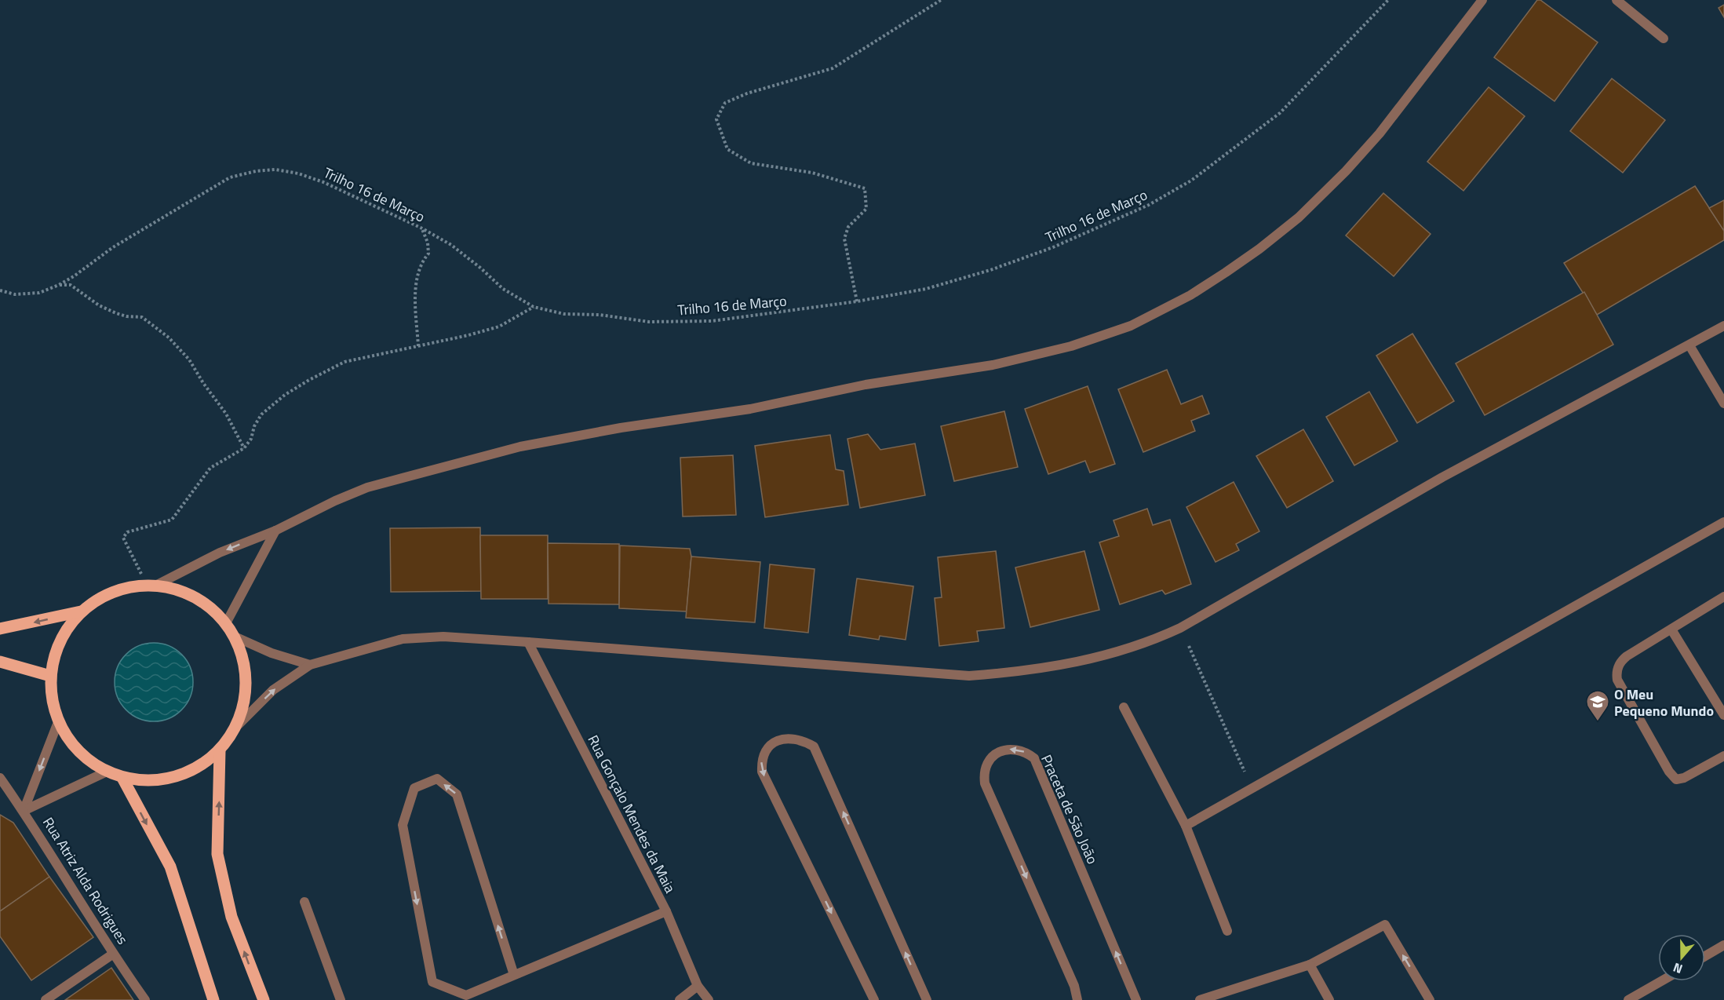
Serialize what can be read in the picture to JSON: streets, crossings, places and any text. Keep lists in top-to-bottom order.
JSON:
{
  "streets": {
    "street": ["Praceta de São João", "Rua Gonçalo Mendes da Maia", "Rua Atriz Alda Rodrigues"],
    "path": ["Trilho 16 de Março"]
  },
  "places": {
    "school or university": ["O Meu Pequeno Mundo"]
  },
  "north": "bottom"
}
